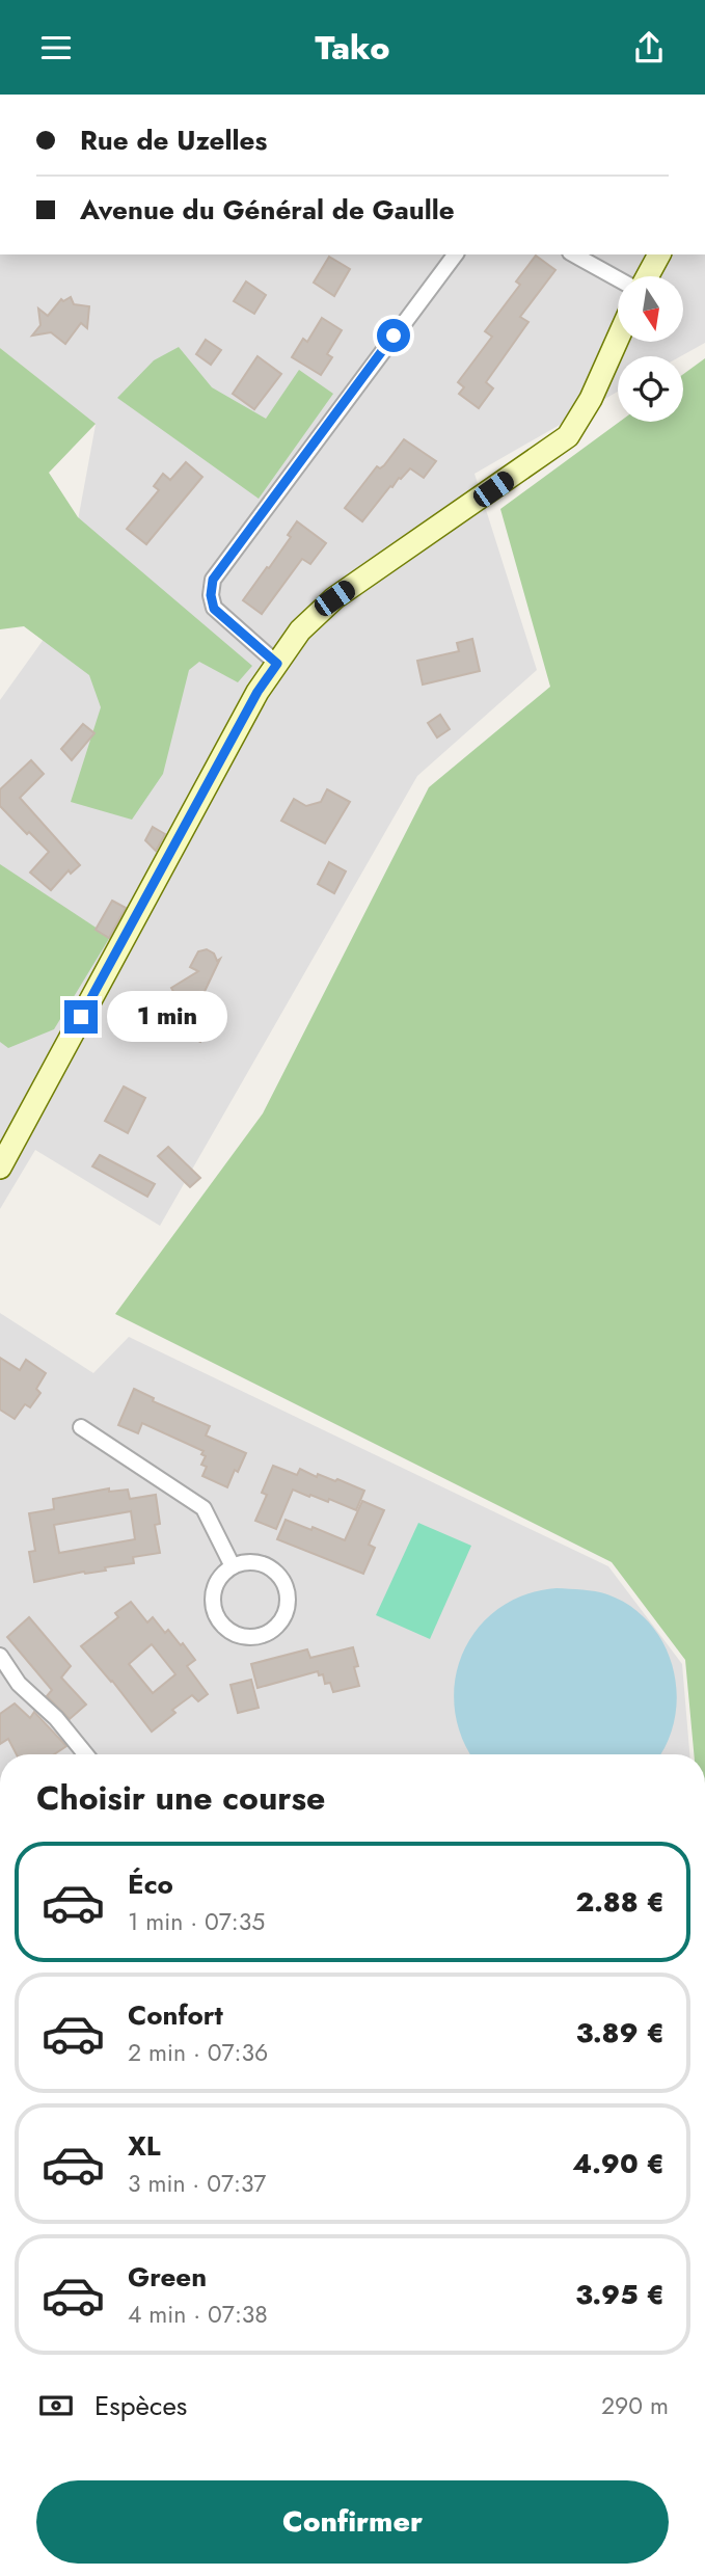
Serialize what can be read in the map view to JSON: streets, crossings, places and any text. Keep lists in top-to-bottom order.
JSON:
{
  "north": "bottom",
  "page": {
    "header": "Tako",
    "banner": ["Rue de Uzelles", "Avenue du Général de Gaulle"],
    "bubble": "1 min",
    "heading": "Choisir une course",
    "list": [
      {
        "name": "Éco",
        "note": "1 min · 07:35",
        "value": "2.88 €"
      },
      {
        "name": "Confort",
        "note": "2 min · 07:36",
        "value": "3.89 €"
      },
      {
        "name": "XL",
        "note": "3 min · 07:37",
        "value": "4.90 €"
      },
      {
        "name": "Green",
        "note": "4 min · 07:38",
        "value": "3.95 €"
      }
    ],
    "pay": ["Espèces", "290 m"],
    "buttons": "Confirmer"
  }
}
